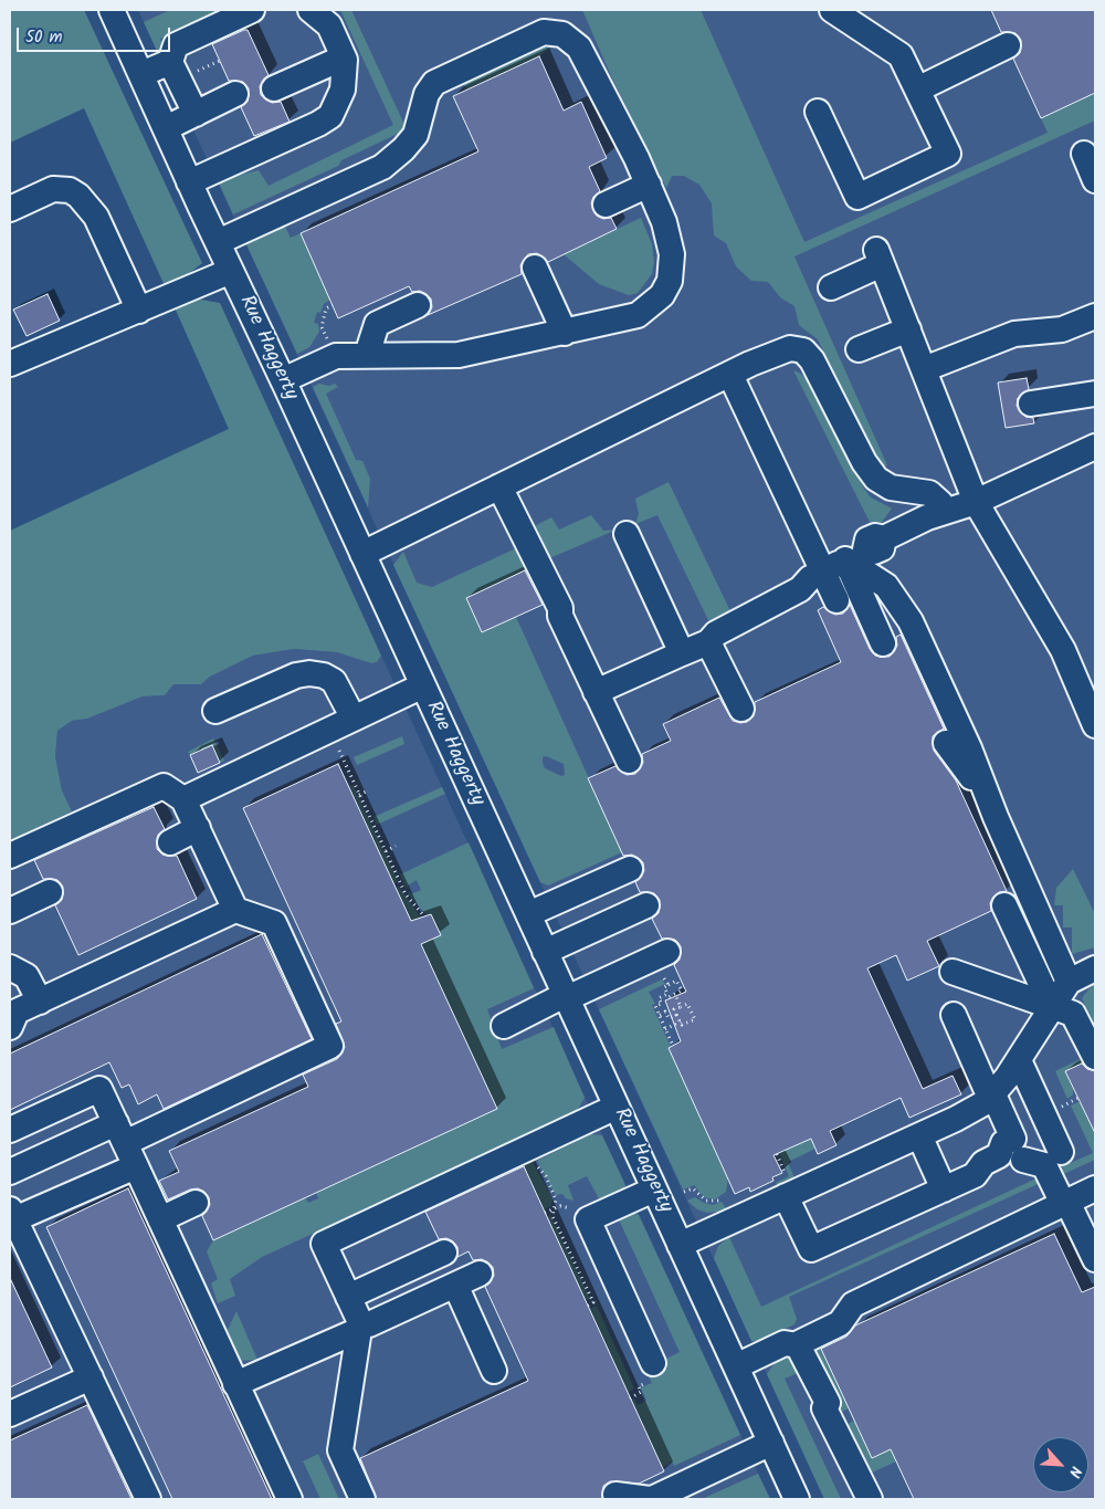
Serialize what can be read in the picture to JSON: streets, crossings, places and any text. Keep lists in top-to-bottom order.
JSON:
{
  "streets": {
    "street": ["Rue Haggerty"]
  },
  "scale_bar": "50 m",
  "north": "bottom right"
}
